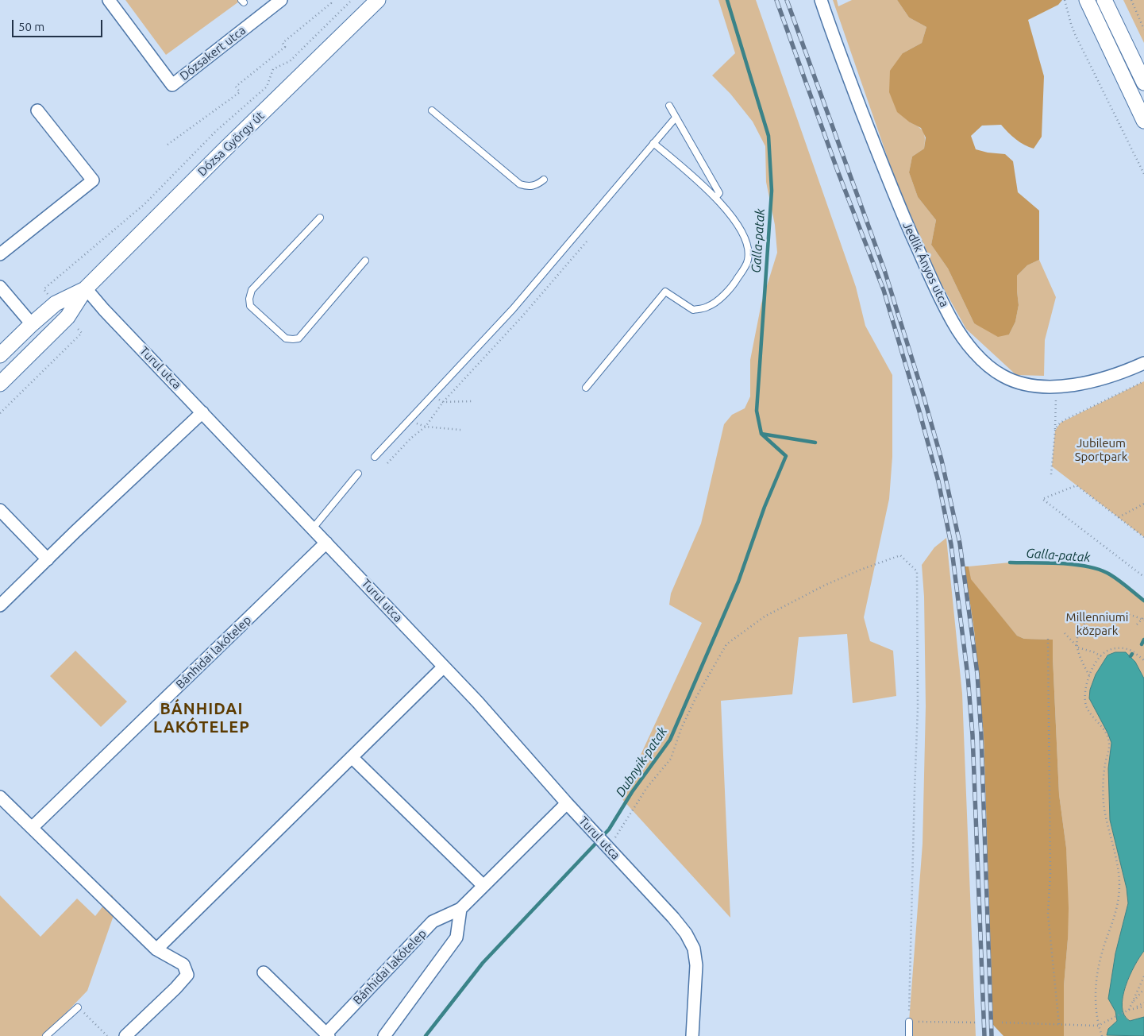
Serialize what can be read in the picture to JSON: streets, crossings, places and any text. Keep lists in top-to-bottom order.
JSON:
{
  "streets": {
    "street": [
      "Dózsakert utca",
      "Dózsa György út",
      "Jedlik Ányos utca",
      "Turul utca",
      "Bánhidai lakótelep"
    ]
  },
  "crossings": [
    ["Dózsa György út", "Turul utca"],
    ["Turul utca", "Bánhidai lakótelep"]
  ],
  "districts": ["BÁNHIDAI LAKÓTELEP"],
  "water": ["Galla-patak", "Dubnyik-patak"],
  "parks": ["Jubileum Sportpark", "Millenniumi közpark"],
  "scale_bar": "50 m"
}
